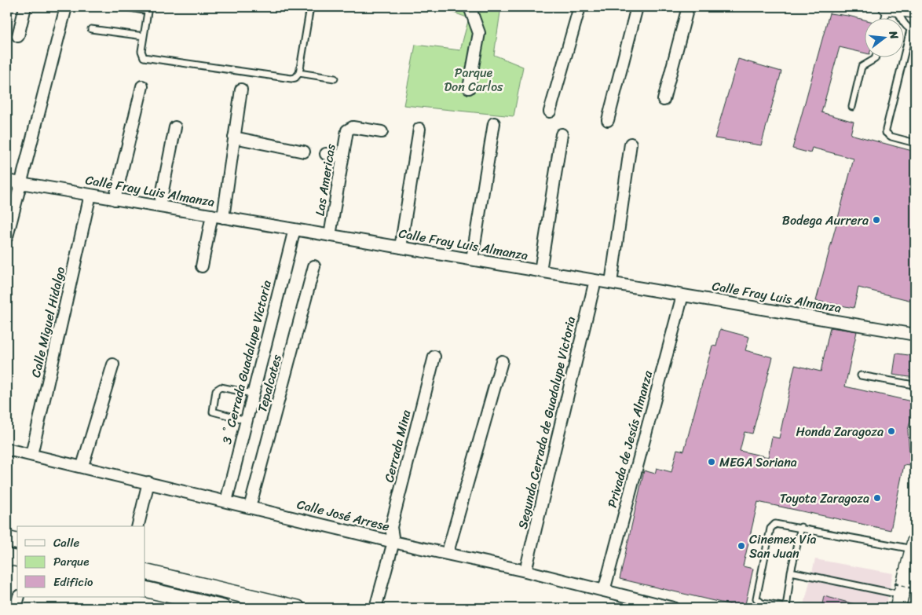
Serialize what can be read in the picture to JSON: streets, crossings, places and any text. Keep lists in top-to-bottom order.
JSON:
{
  "streets": {
    "street": [
      "Las Americas",
      "Calle Fray Luis Almanza",
      "Calle Miguel Hidalgo",
      "3˚ Cerrada Guadalupe Victoria",
      "Tepalcates",
      "Segunda Cerrada de Guadalupe Victoria",
      "Privada de Jesús Almanza",
      "Cerrada Mina",
      "Calle José Arrese"
    ]
  },
  "crossings": [
    ["Las Americas", "Calle Fray Luis Almanza"],
    ["Calle Fray Luis Almanza", "Calle Miguel Hidalgo"],
    ["Calle Fray Luis Almanza", "3˚ Cerrada Guadalupe Victoria"],
    ["Calle Fray Luis Almanza", "Segunda Cerrada de Guadalupe Victoria"],
    ["Calle Fray Luis Almanza", "Privada de Jesús Almanza"],
    ["Calle Miguel Hidalgo", "Calle José Arrese"],
    ["3˚ Cerrada Guadalupe Victoria", "Calle José Arrese"],
    ["Tepalcates", "Calle José Arrese"],
    ["Segunda Cerrada de Guadalupe Victoria", "Calle José Arrese"],
    ["Privada de Jesús Almanza", "Calle José Arrese"],
    ["Cerrada Mina", "Calle José Arrese"]
  ],
  "parks": ["Parque Don Carlos"],
  "places": [
    "Bodega Aurrera",
    "Honda Zaragoza",
    "MEGA Soriana",
    "Toyota Zaragoza",
    "Cinemex Vía San Juan"
  ],
  "legend": ["Calle", "Parque", "Edificio"],
  "north": "right"
}
